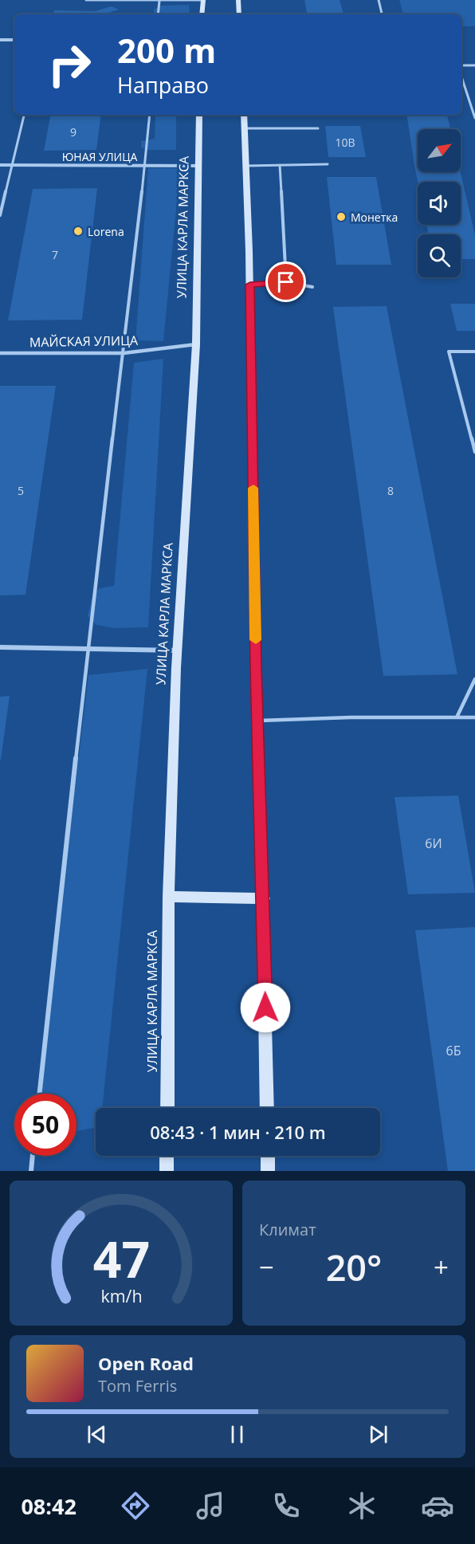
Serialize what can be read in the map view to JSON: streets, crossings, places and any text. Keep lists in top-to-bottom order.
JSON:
{
  "streets": {
    "main road": ["УЛИЦА КАРЛА МАРКСА"],
    "street": ["ЮНАЯ УЛИЦА", "МАЙСКАЯ УЛИЦА"]
  },
  "crossings": [
    ["ЮНАЯ УЛИЦА", "УЛИЦА КАРЛА МАРКСА"],
    ["УЛИЦА КАРЛА МАРКСА", "МАЙСКАЯ УЛИЦА"]
  ],
  "places": ["Монетка", "Lorena"],
  "house_numbers": [
    "9",
    "10В",
    "7",
    "5",
    "8",
    "6И",
    "6Б"
  ],
  "north": "top right",
  "page": {
    "turn": ["200 m", "Направо"],
    "limit": "50",
    "trip": "08:43 · 1 мин · 210 m",
    "tile": "Климат",
    "heat": ["−", "20°", "+"],
    "song": ["Open Road", "Tom Ferris"],
    "tabs": "08:42",
    "gauge": ["47", "km/h"]
  }
}
